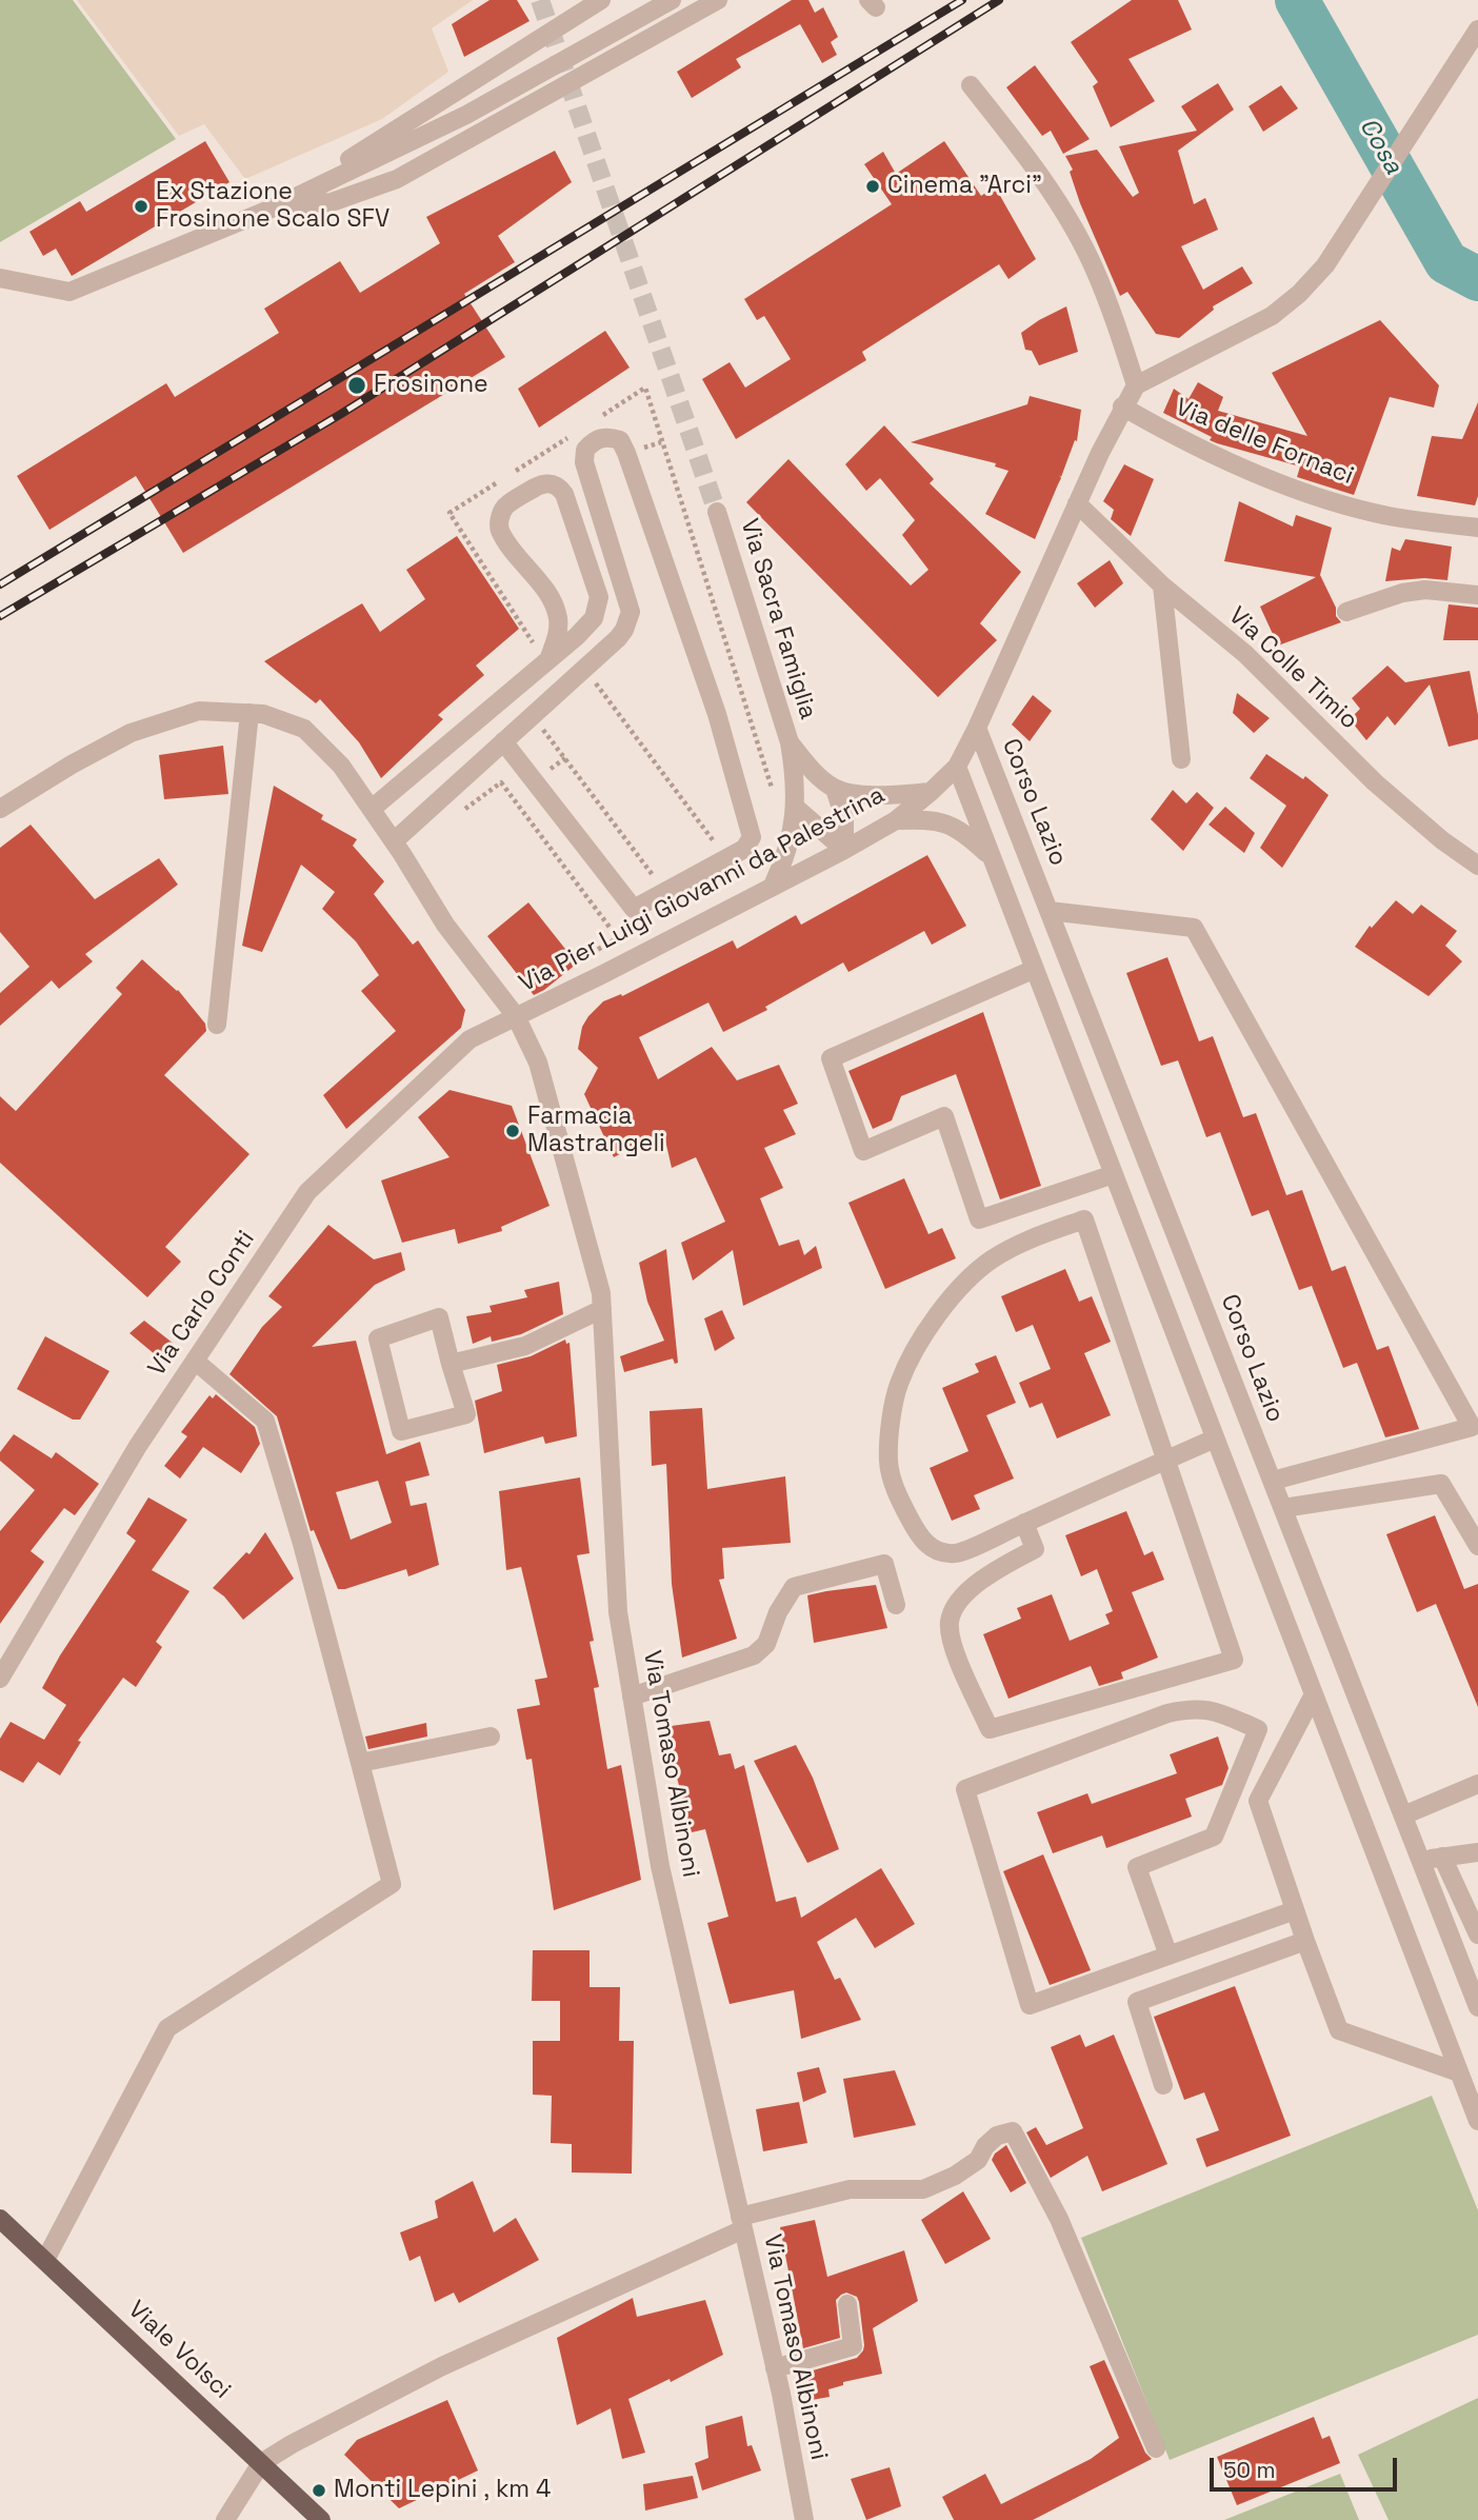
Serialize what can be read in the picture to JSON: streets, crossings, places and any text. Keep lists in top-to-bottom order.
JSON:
{
  "streets": {
    "main road": ["Viale Volsci"],
    "street": [
      "Via delle Fornaci",
      "Via Sacra Famiglia",
      "Via Colle Timio",
      "Corso Lazio",
      "Via Pier Luigi Giovanni da Palestrina",
      "Via Carlo Conti",
      "Via Tomaso Albinoni"
    ]
  },
  "crossings": [
    ["Via delle Fornaci", "Via Pier Luigi Giovanni da Palestrina"],
    ["Via Colle Timio", "Via Pier Luigi Giovanni da Palestrina"],
    ["Corso Lazio", "Via Pier Luigi Giovanni da Palestrina"],
    ["Via Pier Luigi Giovanni da Palestrina", "Via Carlo Conti"],
    ["Via Pier Luigi Giovanni da Palestrina", "Via Tomaso Albinoni"],
    ["Via Carlo Conti", "Via Tomaso Albinoni"]
  ],
  "water": ["Cosa"],
  "places": [
    "Cinema \"Arci\"",
    "Ex Stazione Frosinone Scalo SFV",
    "Frosinone",
    "Farmacia Mastrangeli",
    "Monti Lepini , km 4"
  ],
  "scale_bar": "50 m"
}
